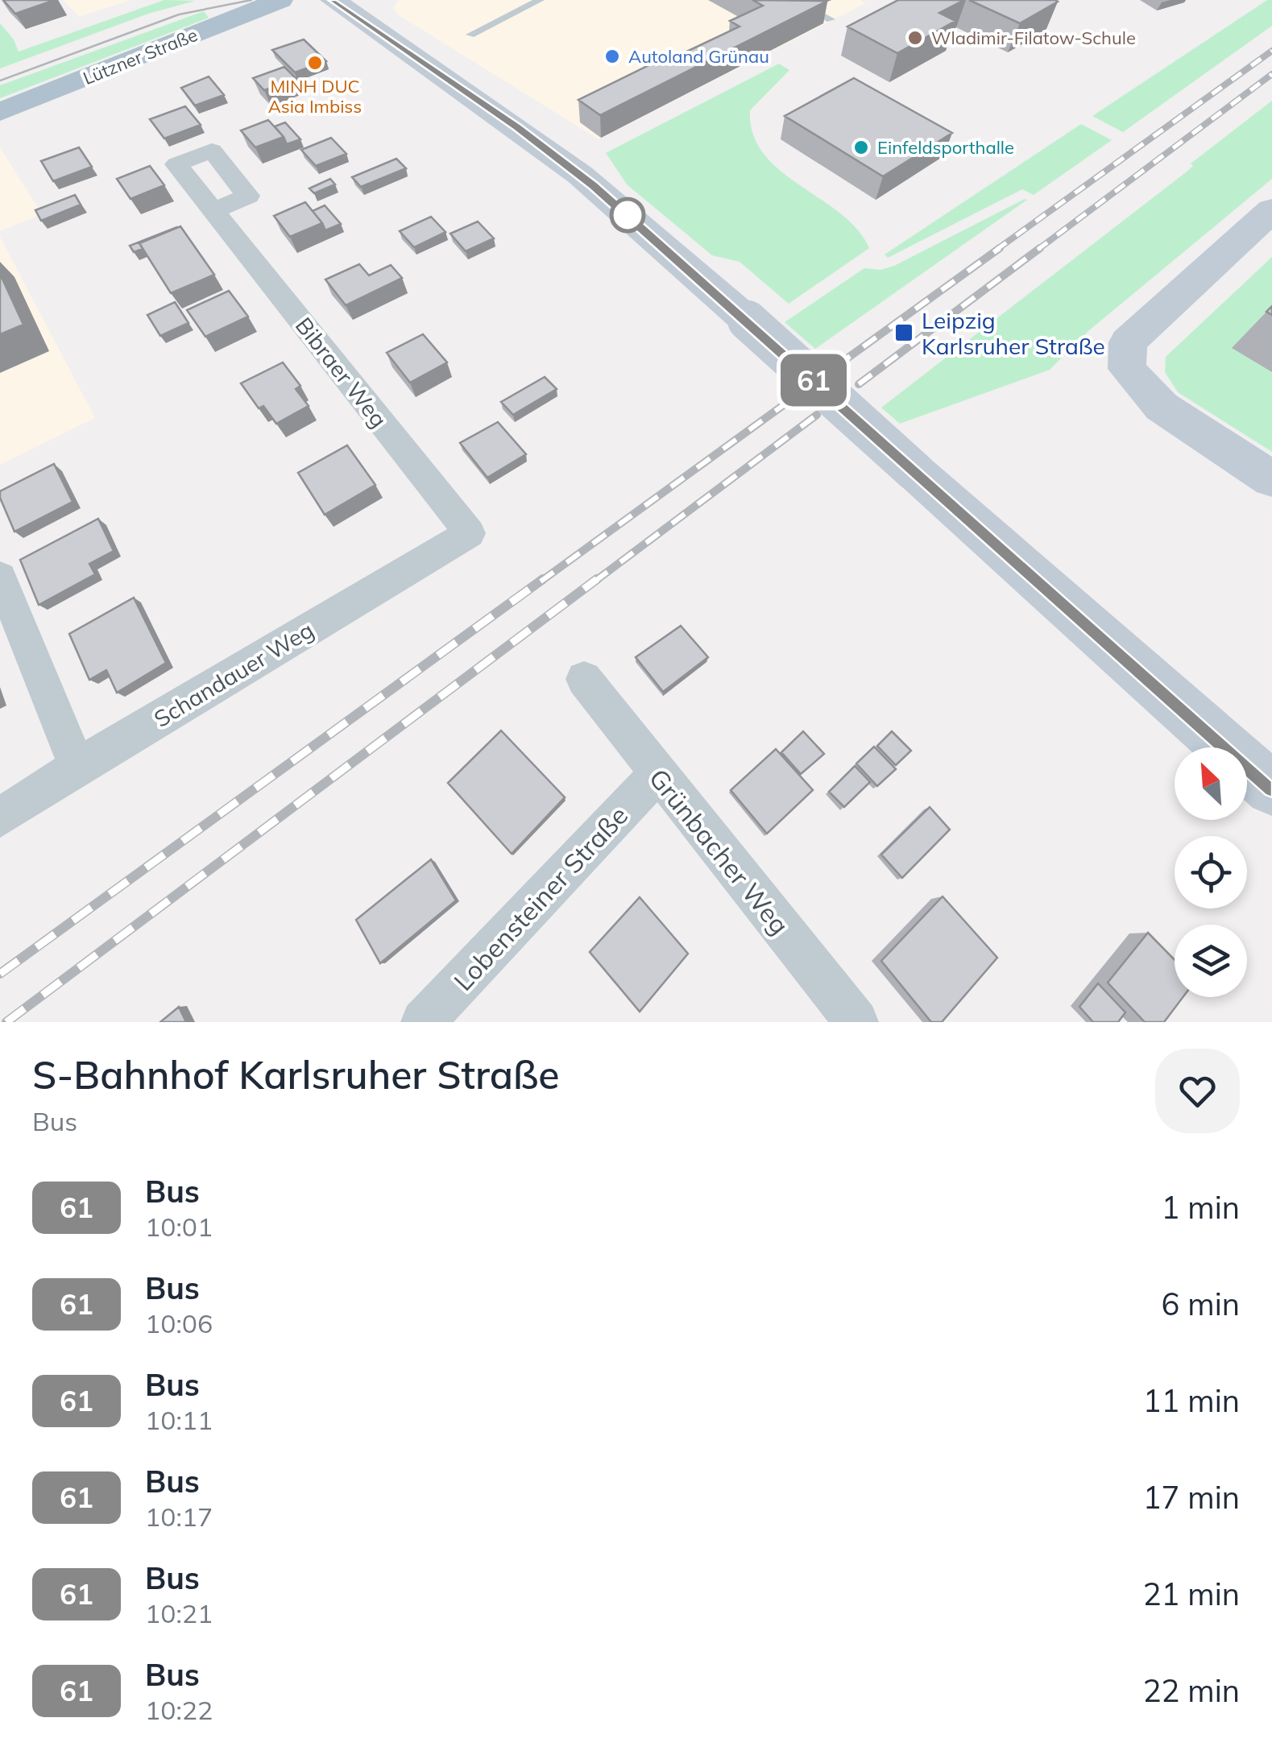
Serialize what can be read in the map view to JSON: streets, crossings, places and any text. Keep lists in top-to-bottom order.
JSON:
{
  "streets": {
    "main road": ["Lützner Straße"],
    "street": [
      "Bibraer Weg",
      "Schandauer Weg",
      "Grünbacher Weg",
      "Lobensteiner Straße"
    ]
  },
  "crossings": [
    ["Bibraer Weg", "Schandauer Weg"],
    ["Grünbacher Weg", "Lobensteiner Straße"]
  ],
  "places": {
    "other": [
      "Wladimir-Filatow-Schule",
      "Autoland Grünau",
      "MINH DUC Asia Imbiss",
      "Einfeldsporthalle"
    ],
    "transit": ["Leipzig Karlsruher Straße"]
  },
  "lines": ["bus line 61"],
  "north": "top left",
  "page": {
    "on_map": "61",
    "heading": ["S-Bahnhof Karlsruher Straße", "Bus"],
    "list": [
      {
        "mark": "61",
        "name": "Bus",
        "note": "10:01",
        "value": "1 min"
      },
      {
        "mark": "61",
        "name": "Bus",
        "note": "10:06",
        "value": "6 min"
      },
      {
        "mark": "61",
        "name": "Bus",
        "note": "10:11",
        "value": "11 min"
      },
      {
        "mark": "61",
        "name": "Bus",
        "note": "10:17",
        "value": "17 min"
      },
      {
        "mark": "61",
        "name": "Bus",
        "note": "10:21",
        "value": "21 min"
      },
      {
        "mark": "61",
        "name": "Bus",
        "note": "10:22",
        "value": "22 min"
      }
    ]
  }
}
